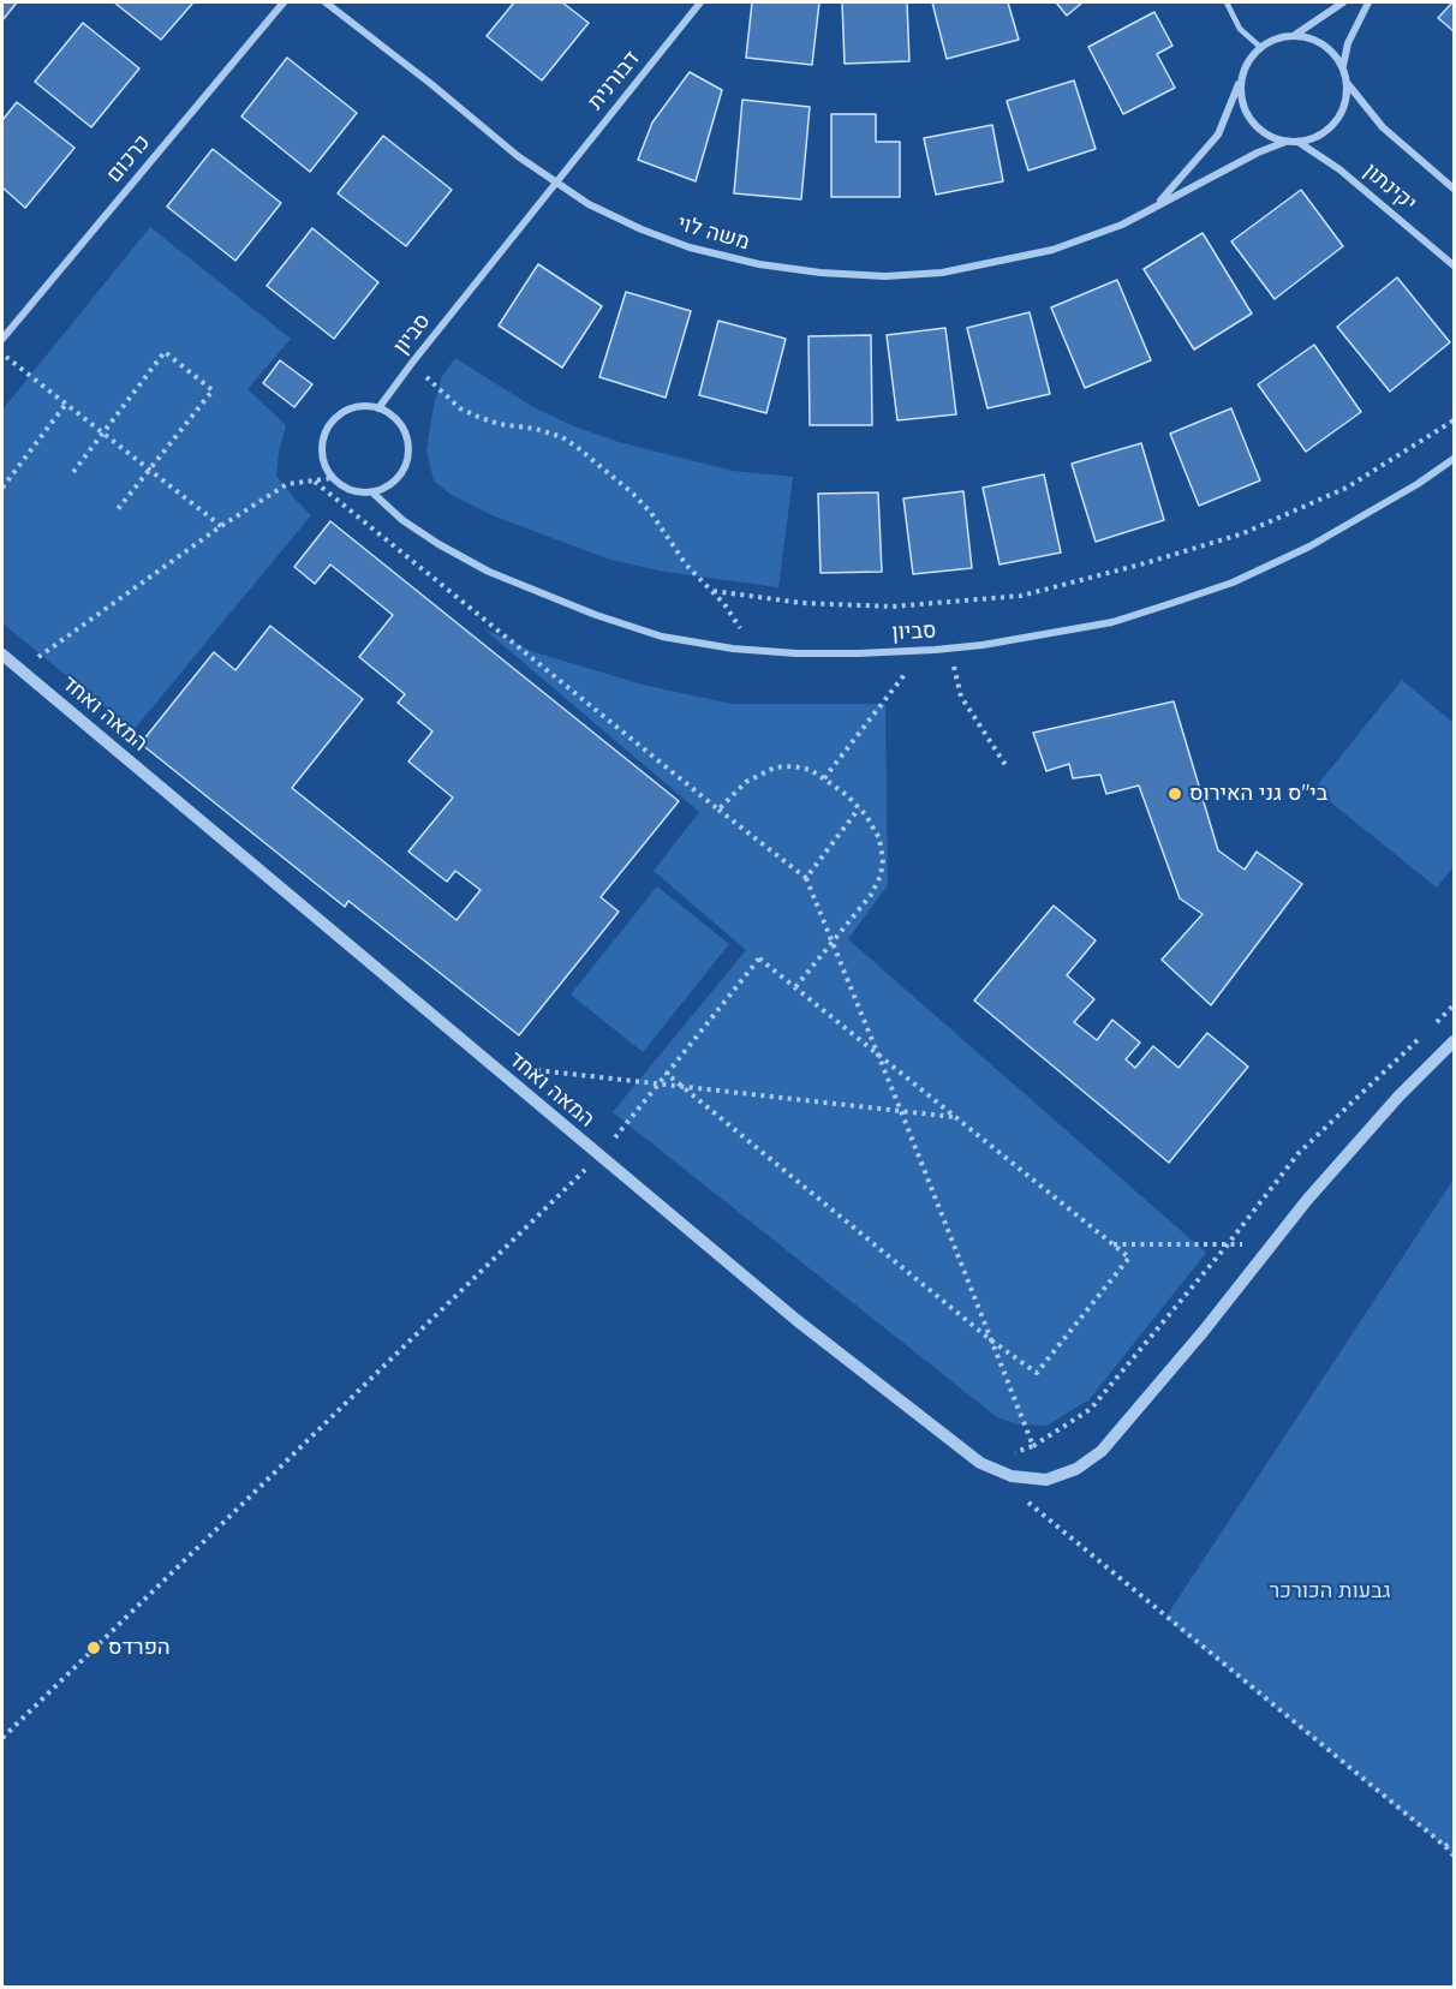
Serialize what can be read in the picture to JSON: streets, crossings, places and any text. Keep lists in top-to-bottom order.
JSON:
{
  "streets": {
    "street": [
      "דבורנית",
      "כרכום",
      "יקינתון",
      "משה לוי",
      "סביון",
      "המאה ואחד"
    ]
  },
  "crossings": [
    ["דבורנית", "משה לוי"],
    ["דבורנית", "סביון"],
    ["יקינתון", "משה לוי"],
    ["משה לוי", "סביון"]
  ],
  "parks": ["גבעות הכורכר"],
  "places": ["בי\"ס גני האירוס", "הפרדס"]
}
